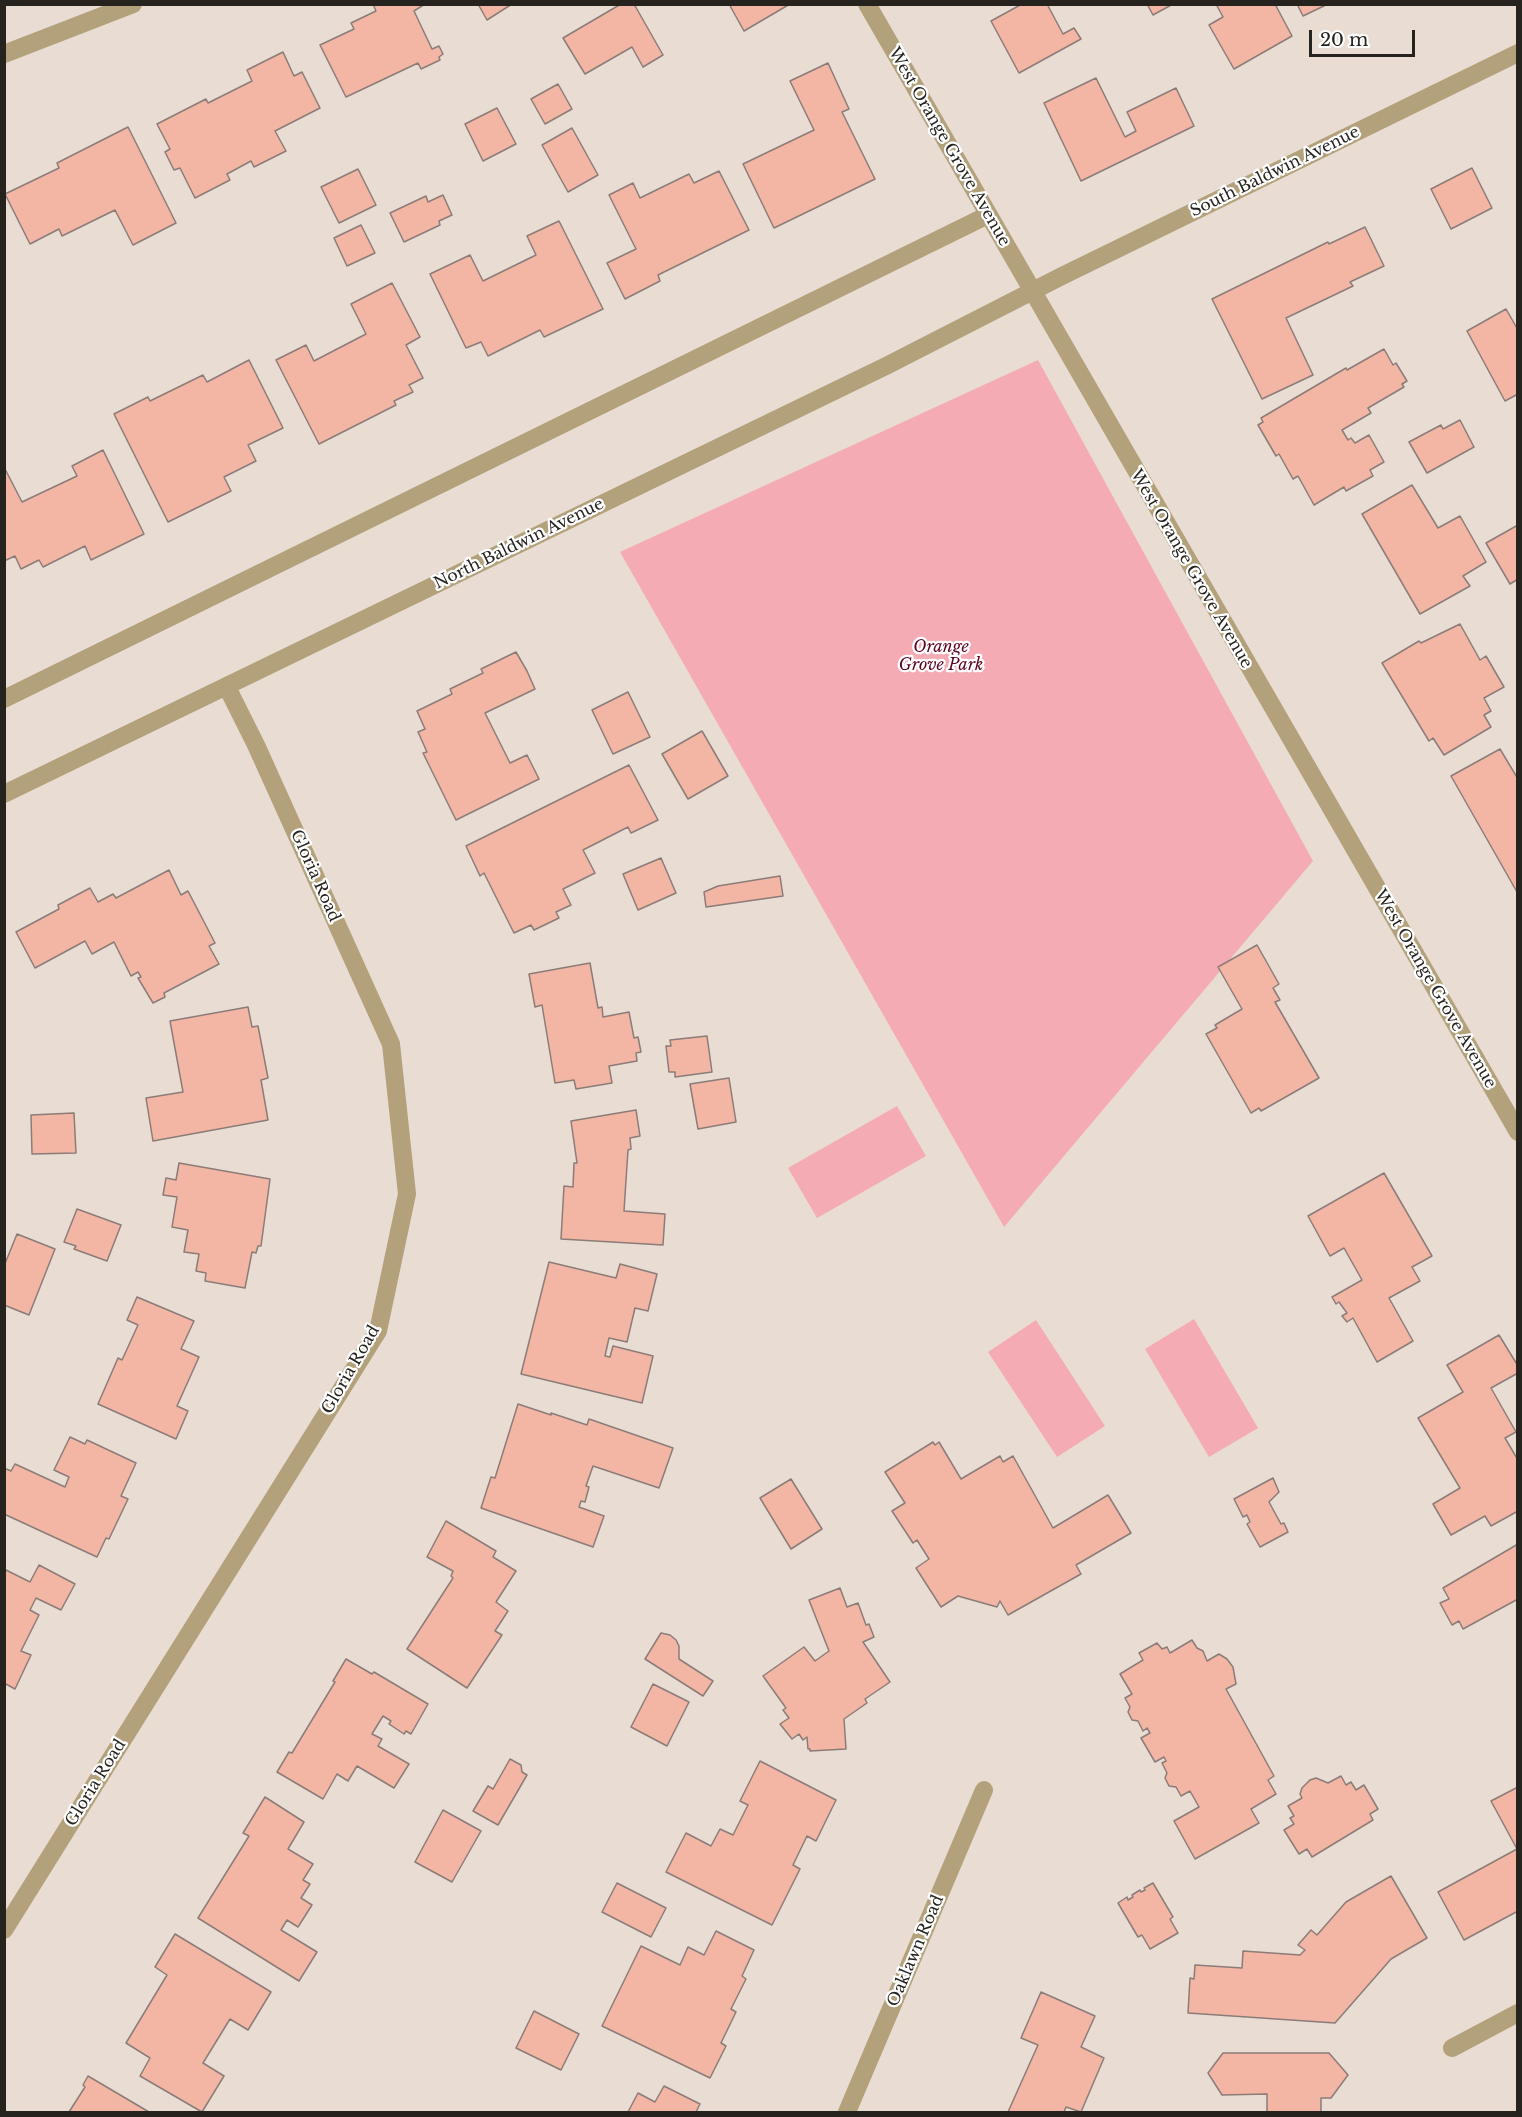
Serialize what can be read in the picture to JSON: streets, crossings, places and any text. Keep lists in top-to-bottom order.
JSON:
{
  "streets": {
    "street": [
      "West Orange Grove Avenue",
      "South Baldwin Avenue",
      "North Baldwin Avenue",
      "Gloria Road",
      "Oaklawn Road"
    ]
  },
  "crossings": [
    ["West Orange Grove Avenue", "South Baldwin Avenue"],
    ["West Orange Grove Avenue", "North Baldwin Avenue"],
    ["South Baldwin Avenue", "North Baldwin Avenue"],
    ["North Baldwin Avenue", "Gloria Road"]
  ],
  "parks": ["Orange Grove Park"],
  "scale_bar": "20 m"
}
